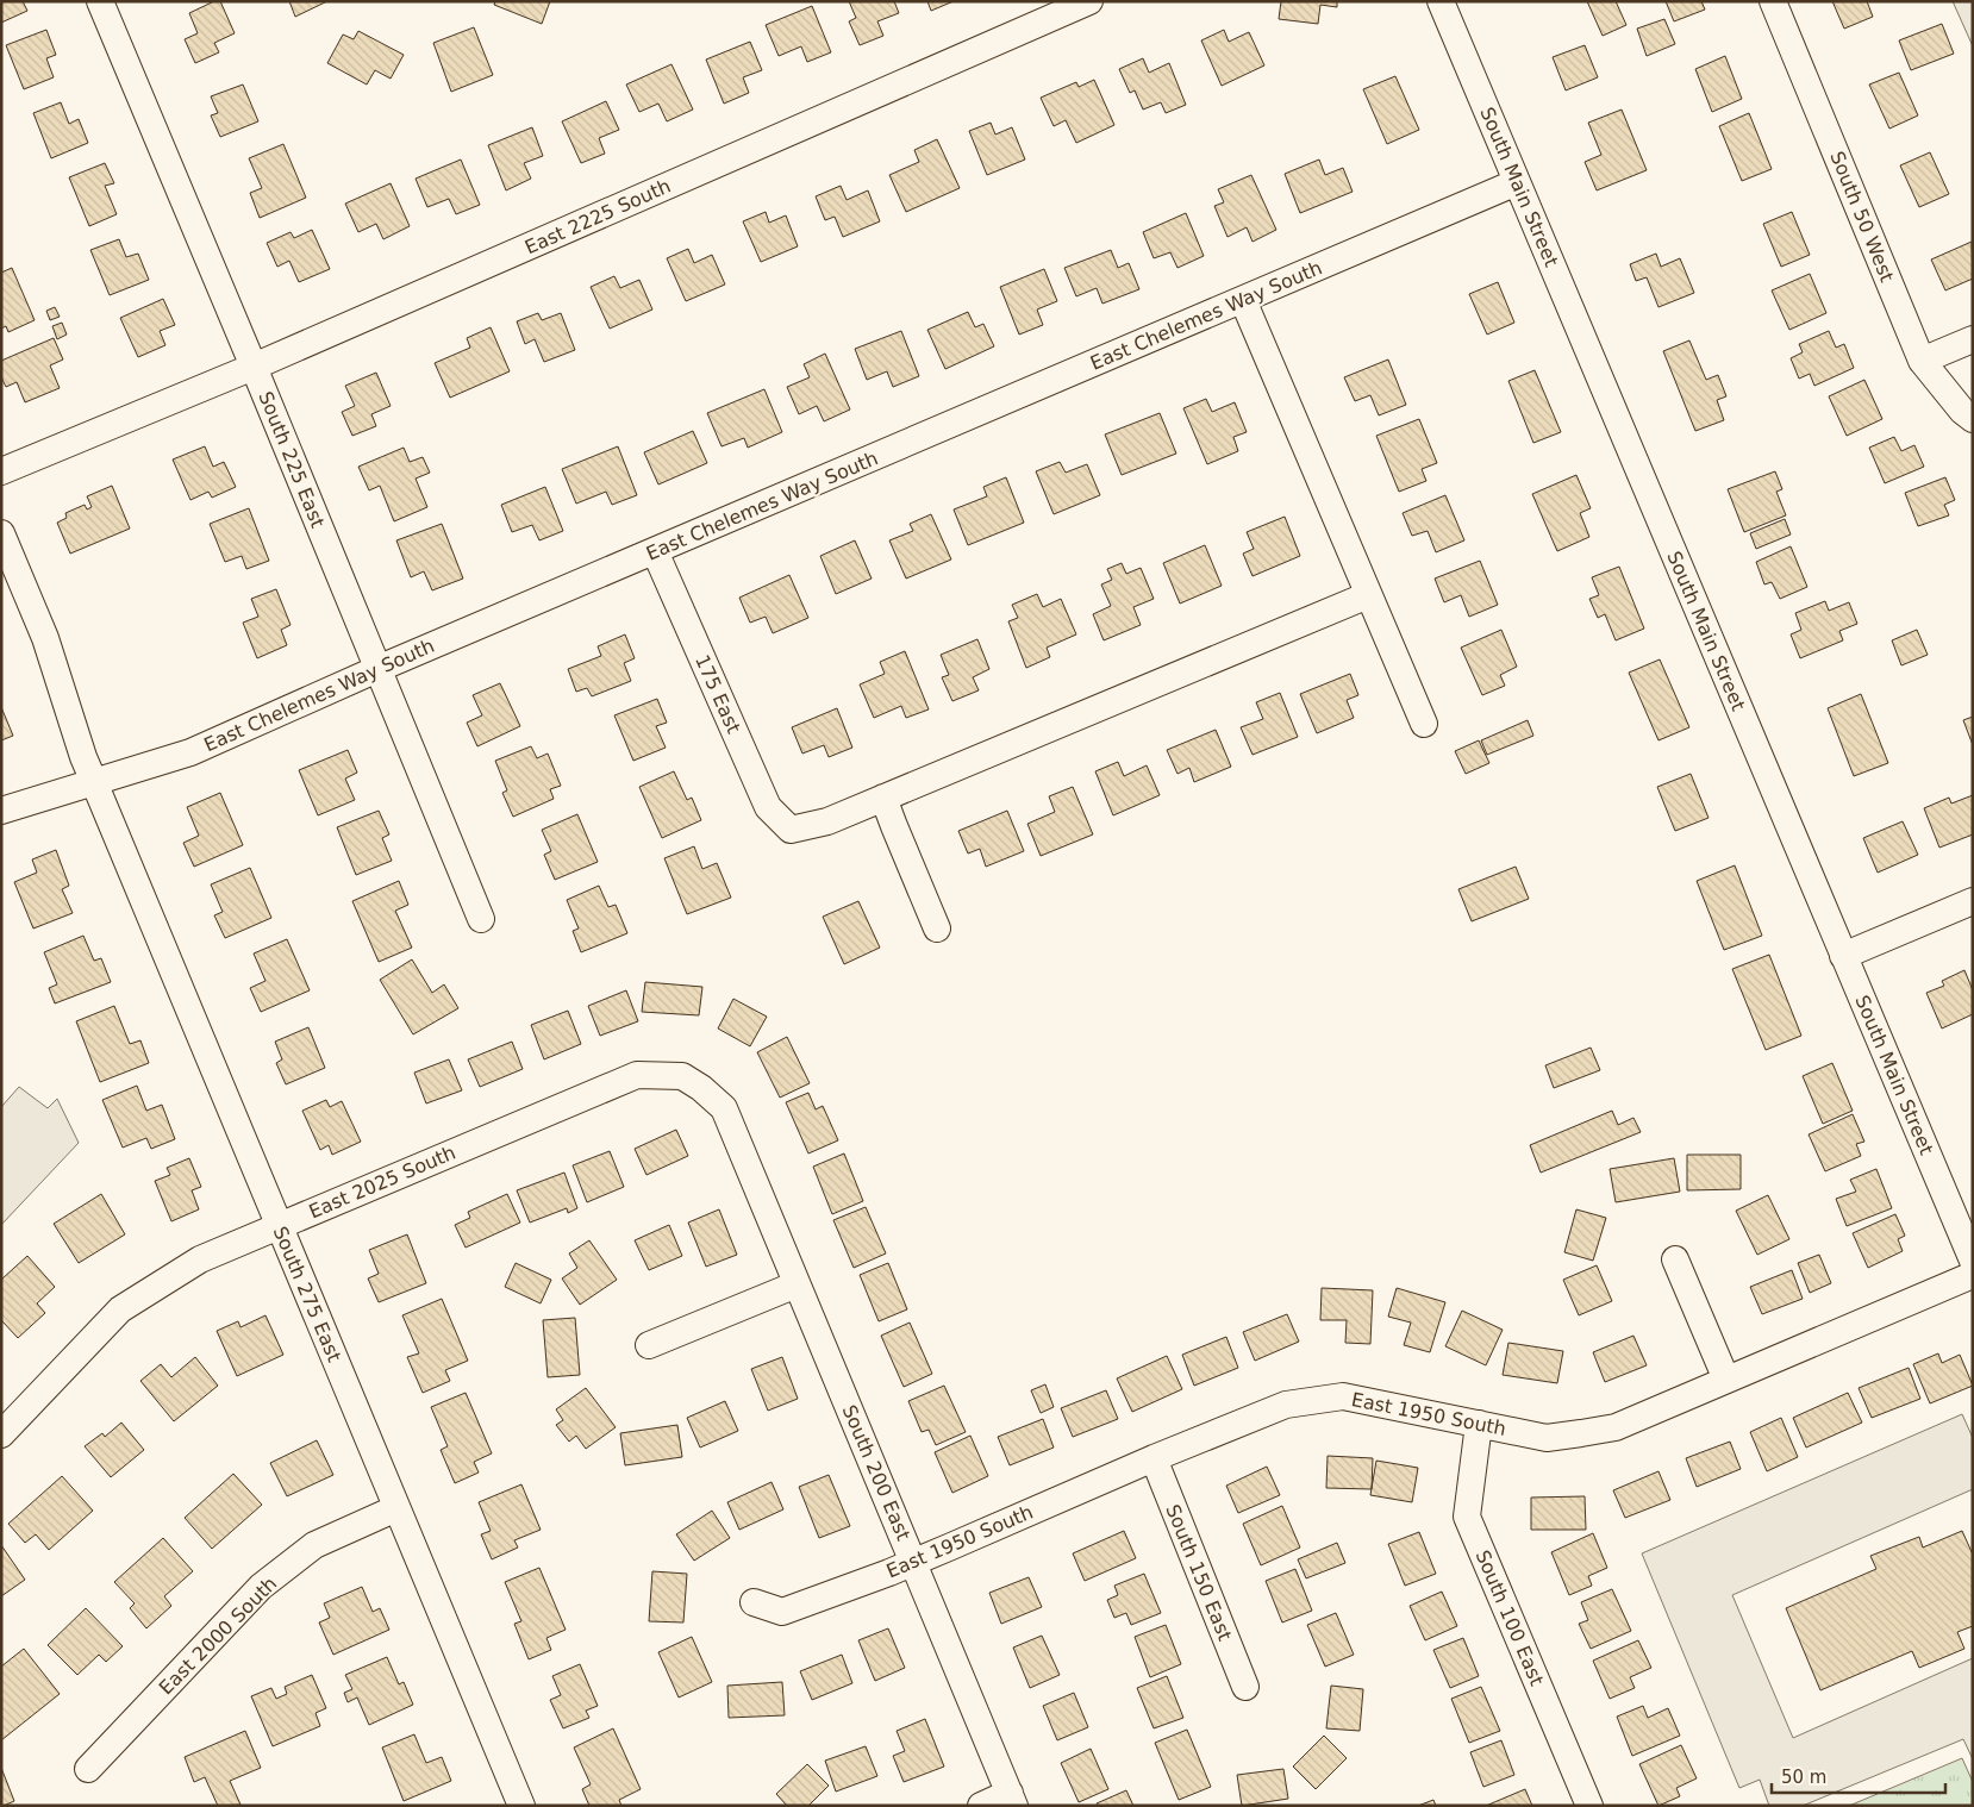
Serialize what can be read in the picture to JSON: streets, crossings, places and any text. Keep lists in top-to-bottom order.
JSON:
{
  "streets": {
    "street": [
      "South Main Street",
      "East 2225 South",
      "South 50 West",
      "East Chelemes Way South",
      "South 225 East",
      "175 East",
      "East 2025 South",
      "South 275 East",
      "East 1950 South",
      "South 200 East",
      "South 150 East",
      "South 100 East",
      "East 2000 South"
    ]
  },
  "crossings": [
    ["South Main Street", "East Chelemes Way South"],
    ["East 2225 South", "South 225 East"],
    ["East Chelemes Way South", "South 225 East"],
    ["East Chelemes Way South", "175 East"],
    ["East Chelemes Way South", "South 275 East"],
    ["East 2025 South", "South 275 East"],
    ["East 2025 South", "South 200 East"],
    ["South 275 East", "East 2000 South"],
    ["East 1950 South", "South 200 East"],
    ["East 1950 South", "South 150 East"],
    ["East 1950 South", "South 100 East"]
  ],
  "scale_bar": "50 m"
}
